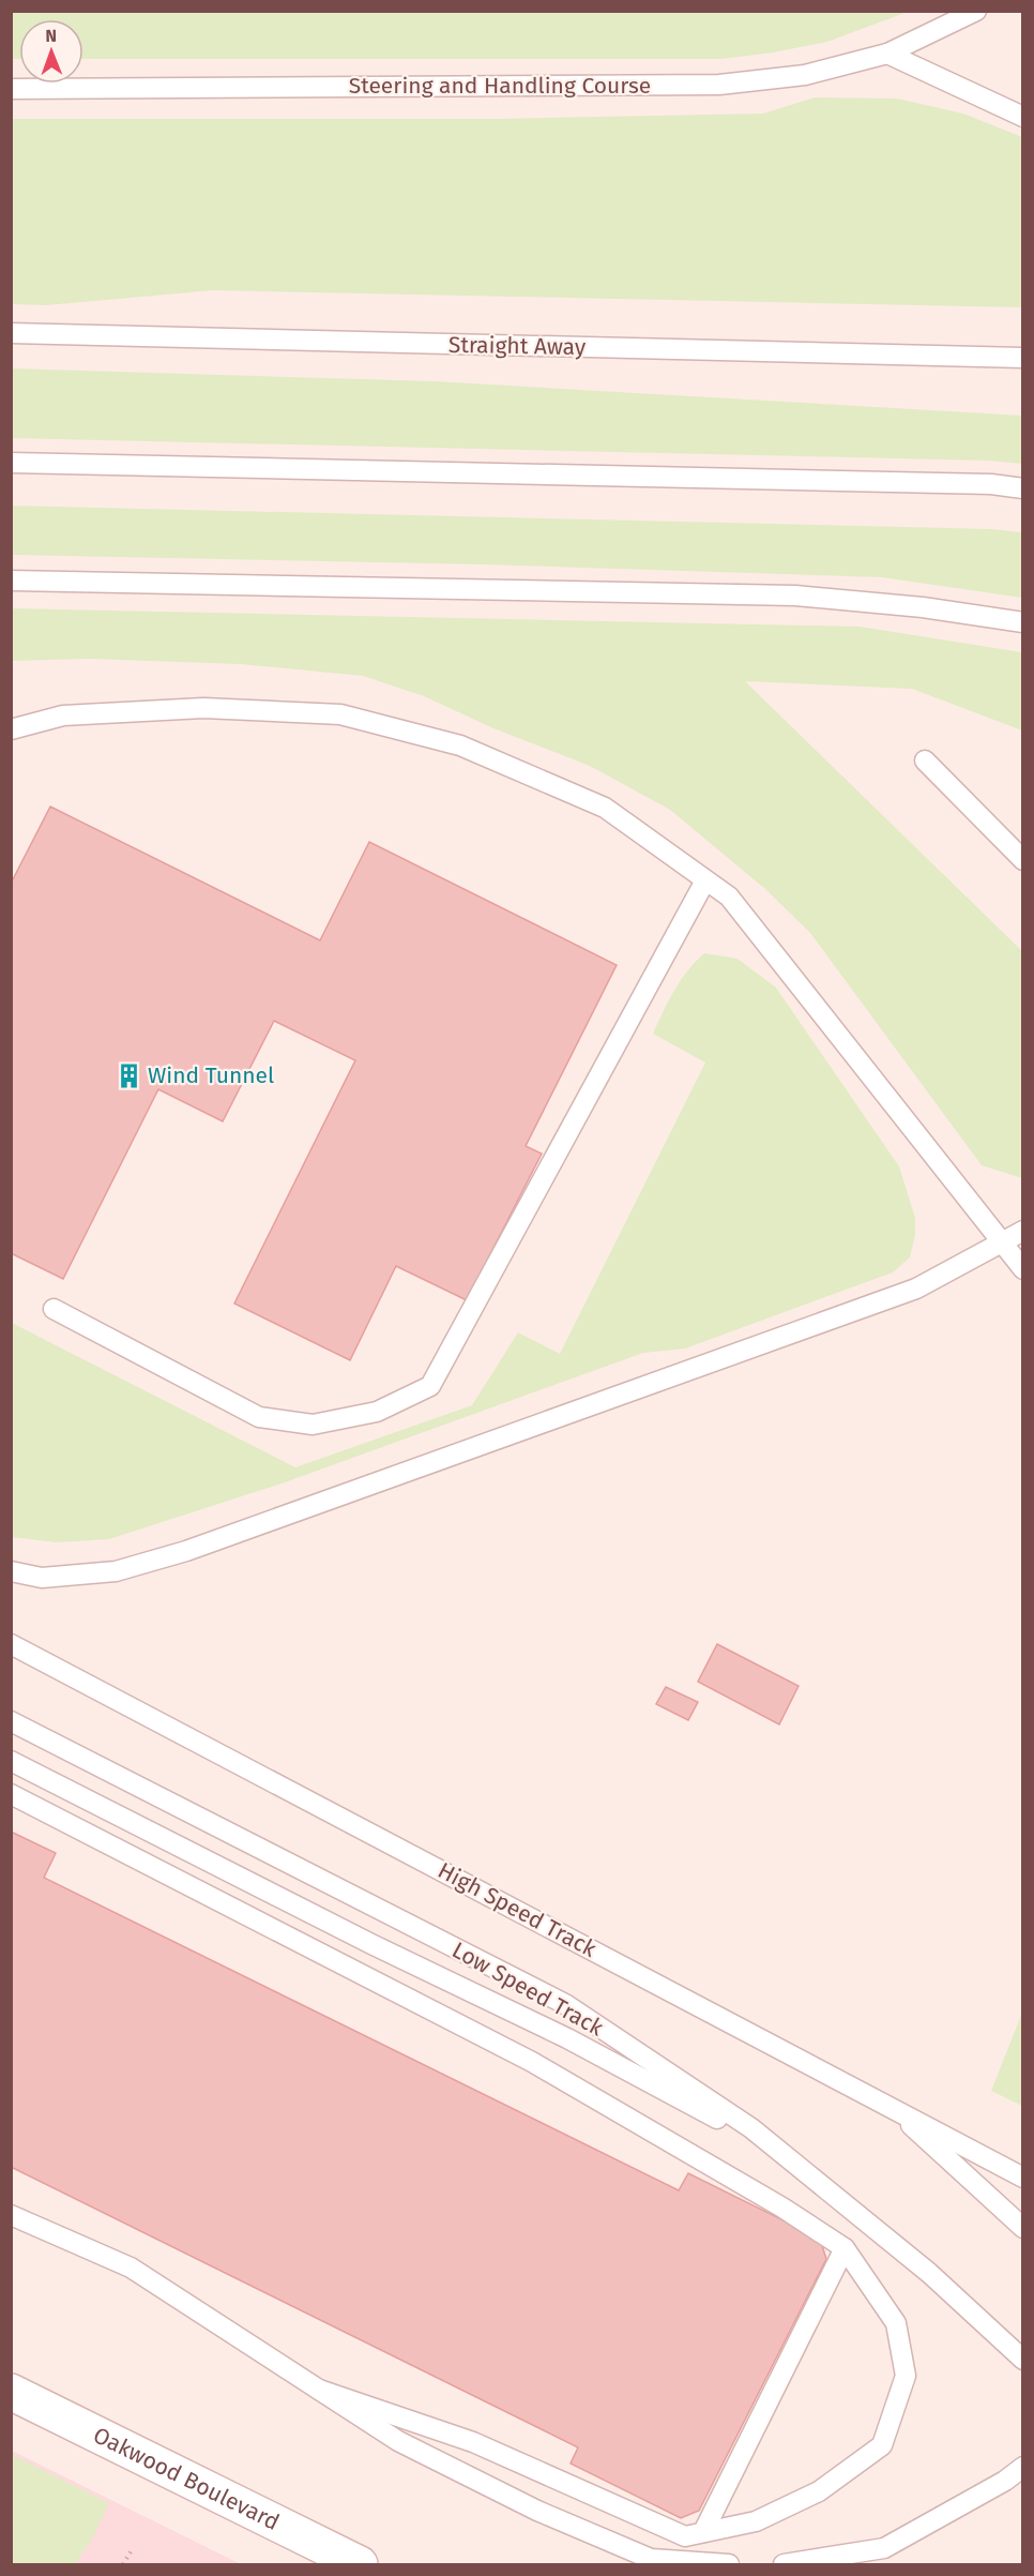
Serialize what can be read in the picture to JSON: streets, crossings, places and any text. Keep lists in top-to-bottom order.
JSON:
{
  "streets": {
    "main road": ["Oakwood Boulevard"],
    "lane": [
      "Steering and Handling Course",
      "Straight Away",
      "High Speed Track",
      "Low Speed Track"
    ]
  },
  "places": {
    "building": ["Wind Tunnel"]
  },
  "north": "top"
}
